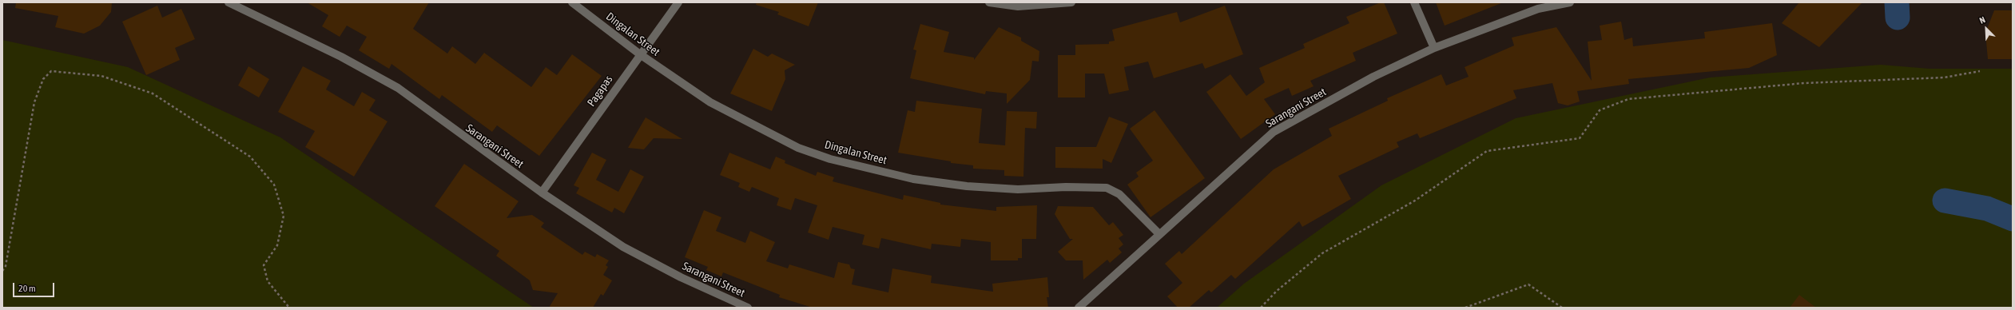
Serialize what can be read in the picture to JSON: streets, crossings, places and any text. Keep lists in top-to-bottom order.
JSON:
{
  "streets": {
    "street": ["Dingalan Street", "Pagapas", "Sarangani Street"]
  },
  "crossings": [
    ["Dingalan Street", "Pagapas"],
    ["Dingalan Street", "Sarangani Street"],
    ["Pagapas", "Sarangani Street"]
  ],
  "scale_bar": "20 m",
  "north": "top left"
}
